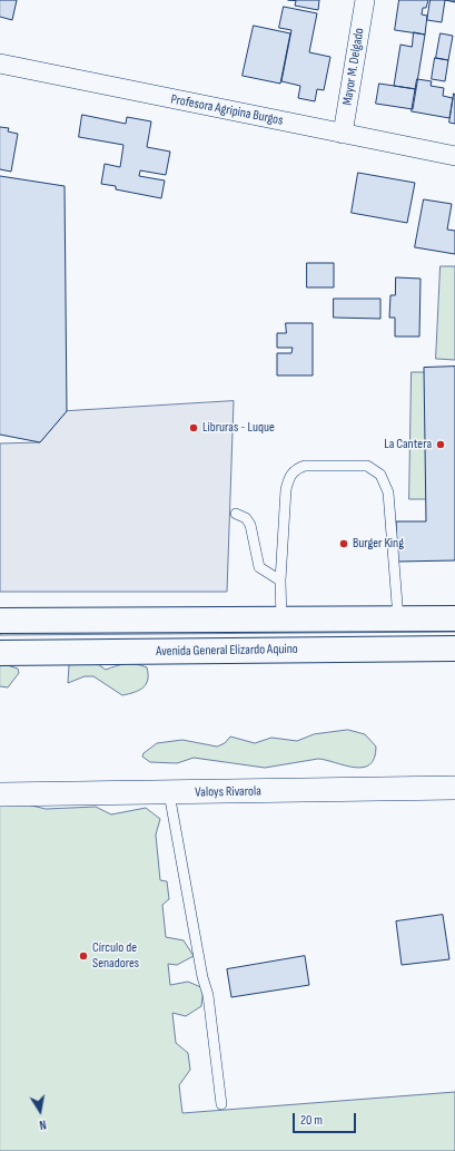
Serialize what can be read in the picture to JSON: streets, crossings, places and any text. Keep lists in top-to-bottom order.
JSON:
{
  "streets": {
    "main road": ["Avenida General Elizardo Aquino"],
    "street": ["Mayor M. Delgado", "Profesora Agripina Burgos", "Valoys Rivarola"]
  },
  "crossings": [
    ["Mayor M. Delgado", "Profesora Agripina Burgos"]
  ],
  "places": [
    "Libruras - Luque",
    "La Cantera",
    "Burger King",
    "Círculo de Senadores"
  ],
  "scale_bar": "20 m",
  "north": "bottom"
}
